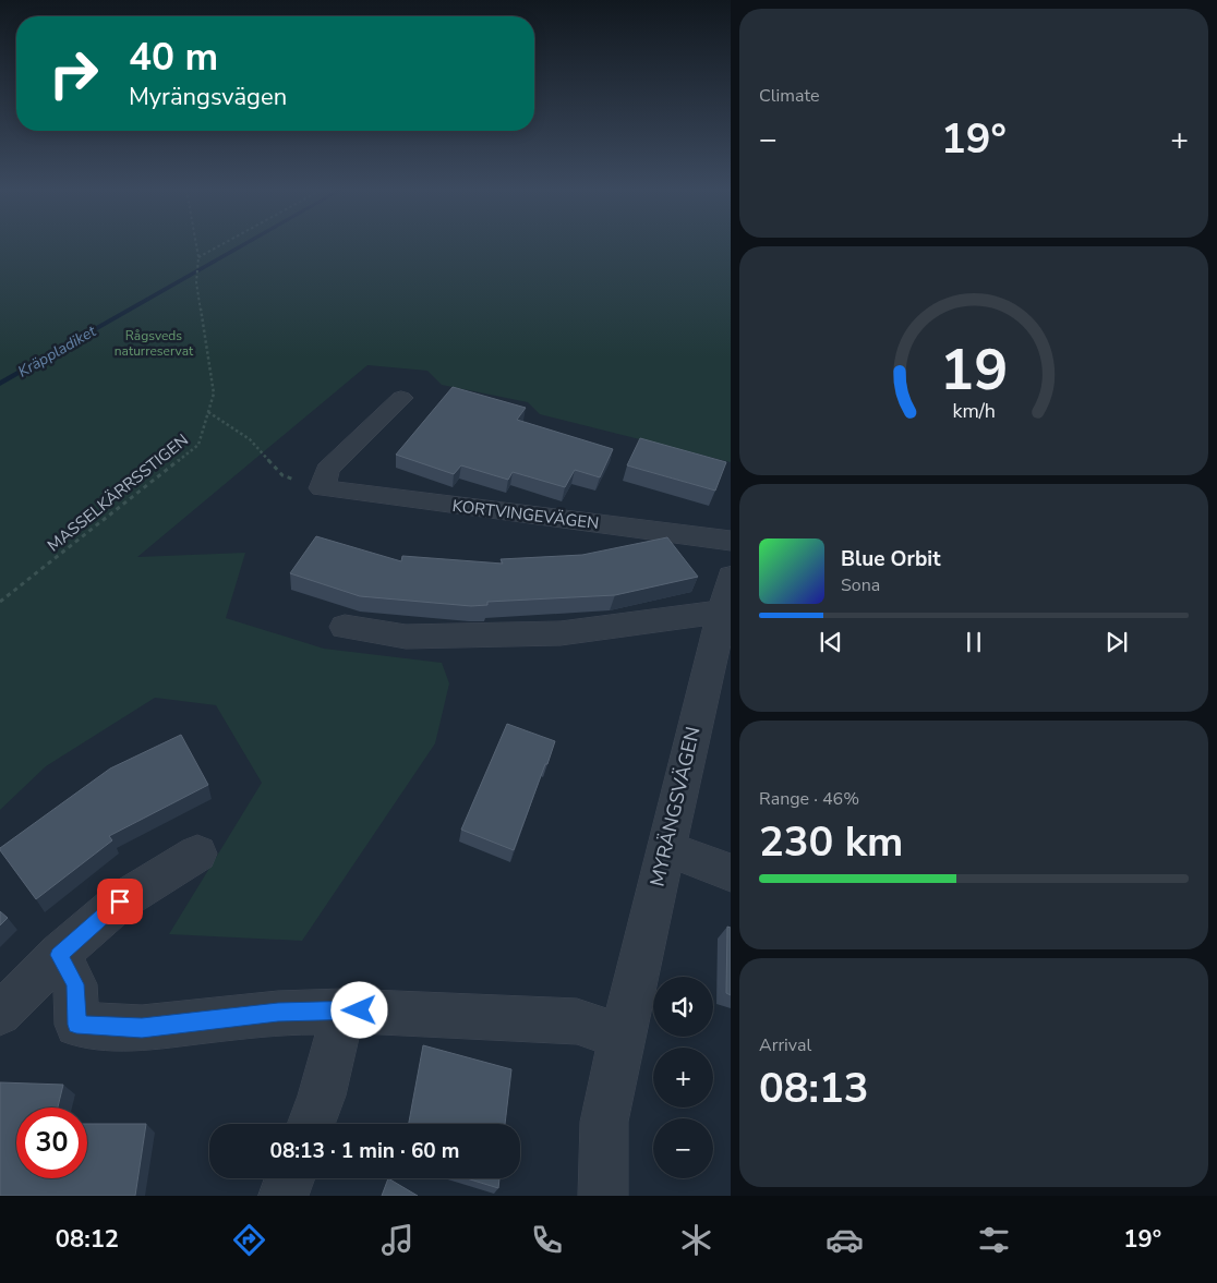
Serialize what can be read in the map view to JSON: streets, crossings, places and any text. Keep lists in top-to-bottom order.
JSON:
{
  "streets": {
    "street": ["KORTVINGEVÄGEN", "MYRÄNGSVÄGEN"],
    "path": ["MASSELKÄRRSSTIGEN"]
  },
  "water": ["Kräppladiket"],
  "parks": ["Rågsveds naturreservat"],
  "page": {
    "tile": [
      "Climate",
      ["Range · 46%", "230 km"],
      ["Arrival", "08:13"]
    ],
    "turn": ["40 m", "Myrängsvägen"],
    "heat": ["−", "19°", "+"],
    "song": ["Blue Orbit", "Sona"],
    "map_buttons": ["+", "−"],
    "limit": "30",
    "trip": "08:13 · 1 min · 60 m",
    "tabs": ["08:12", "19°"],
    "gauge": ["19", "km/h"]
  }
}
